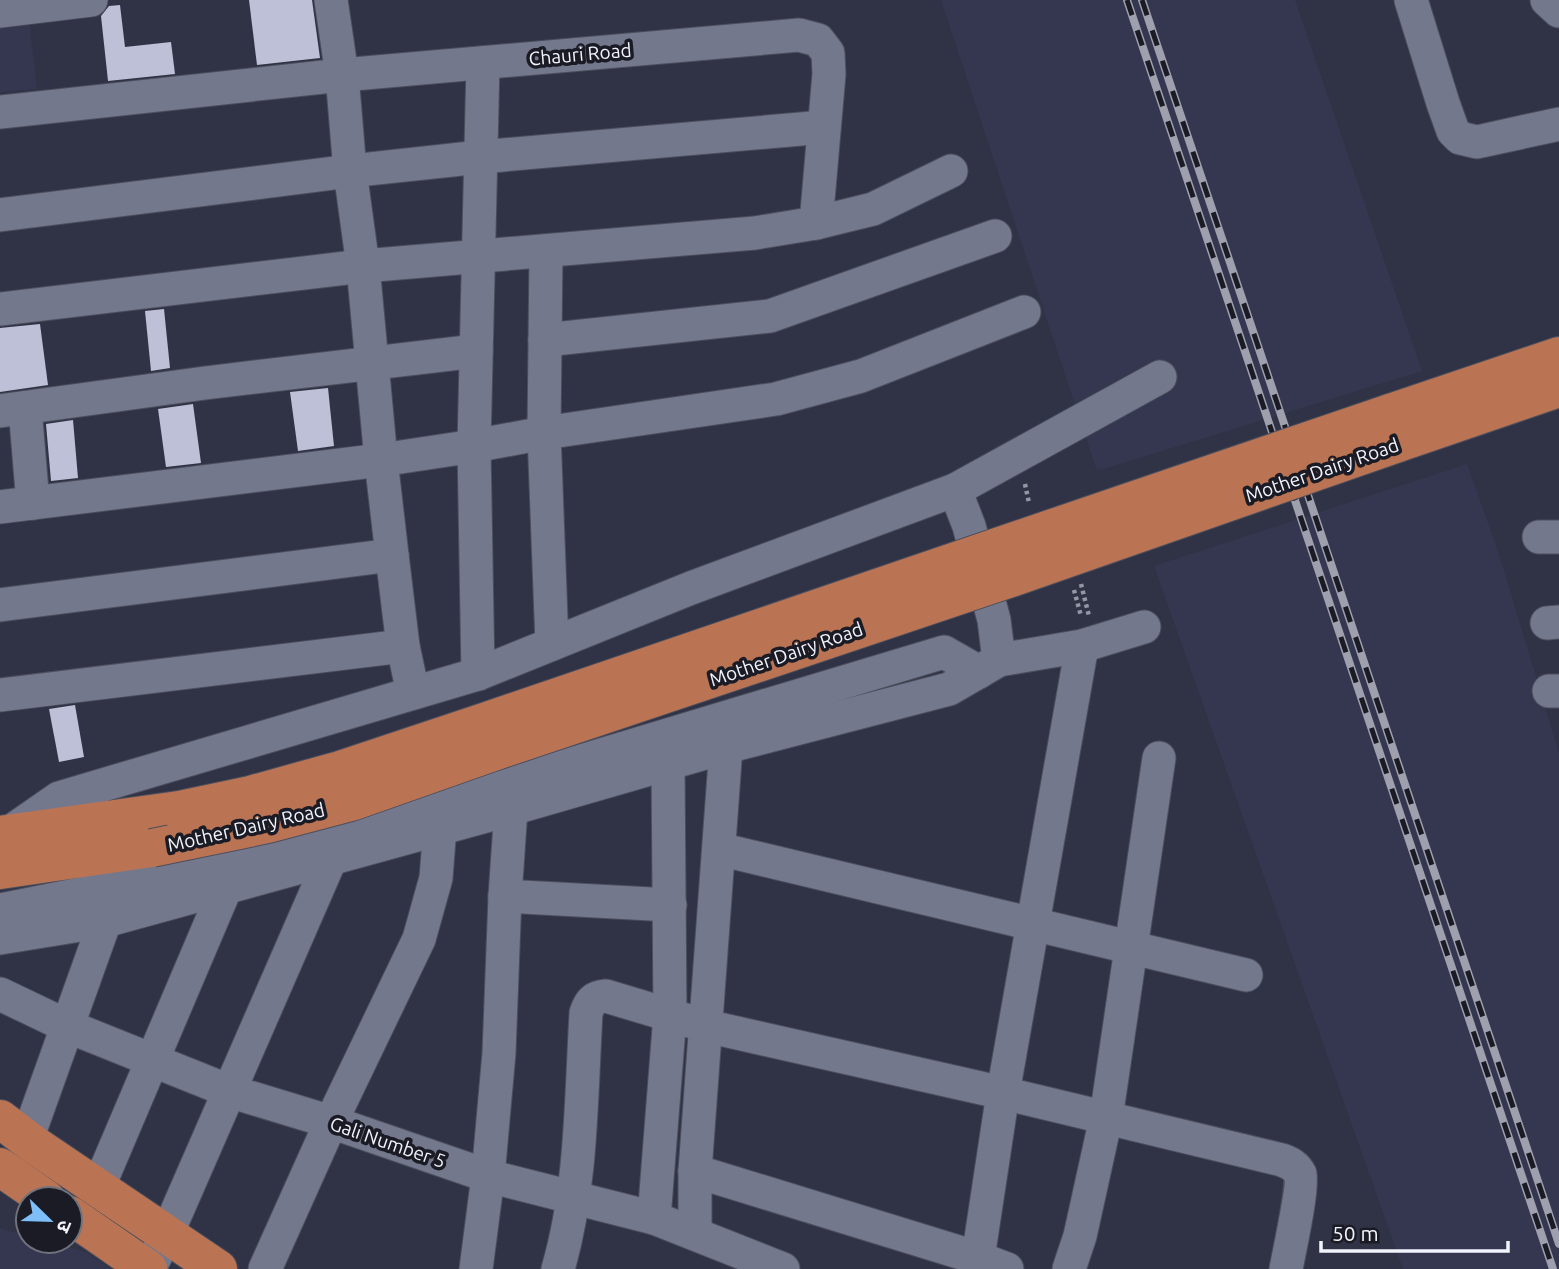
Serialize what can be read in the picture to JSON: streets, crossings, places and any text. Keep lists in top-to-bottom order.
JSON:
{
  "streets": {
    "main road": ["Mother Dairy Road"],
    "street": ["Chauri Road", "Gali Number 5"]
  },
  "scale_bar": "50 m",
  "north": "bottom right"
}
